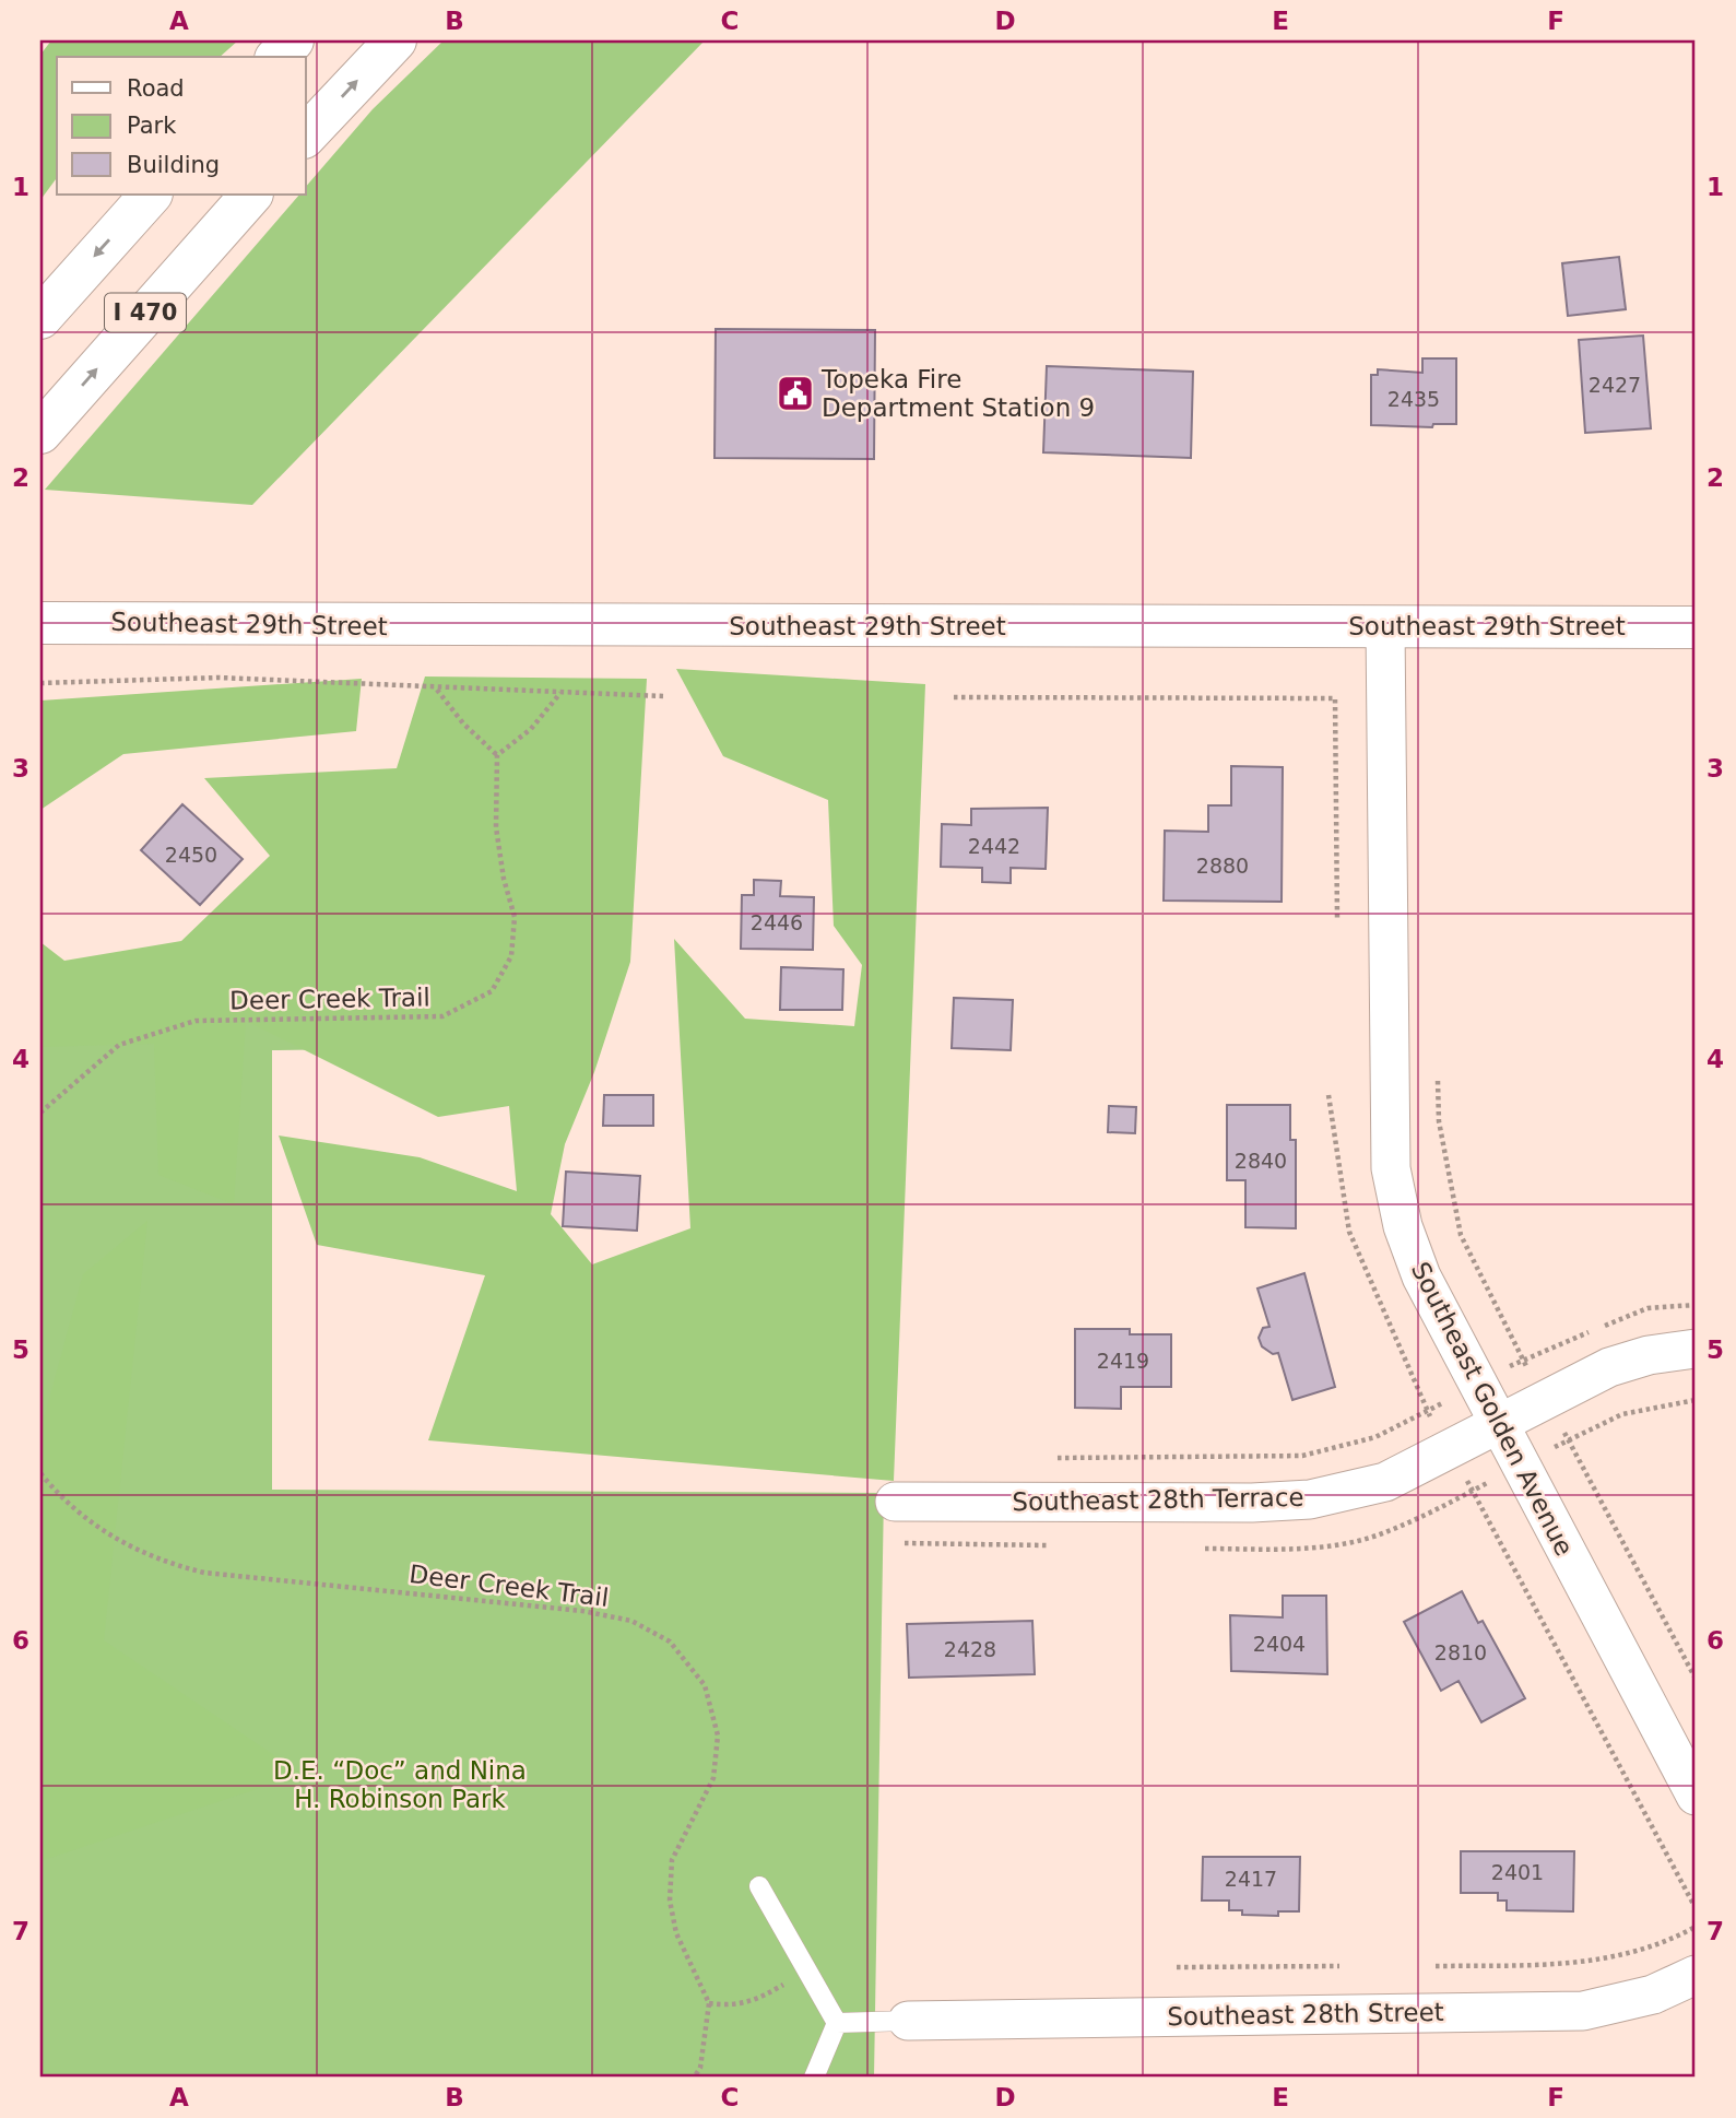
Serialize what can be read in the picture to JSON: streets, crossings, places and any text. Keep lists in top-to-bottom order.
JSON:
{
  "streets": {
    "main road": ["I 470", "Southeast 29th Street"],
    "street": ["Southeast Golden Avenue", "Southeast 28th Terrace", "Southeast 28th Street"],
    "path": ["Deer Creek Trail"]
  },
  "crossings": [
    ["Southeast 29th Street", "Southeast Golden Avenue"],
    ["Southeast Golden Avenue", "Southeast 28th Terrace"]
  ],
  "parks": ["D.E. “Doc” and Nina H. Robinson Park"],
  "places": {
    "public building": ["Topeka Fire Department Station 9"]
  },
  "house_numbers": [
    "2427",
    "2435",
    "2442",
    "2450",
    "2880",
    "2446",
    "2840",
    "2419",
    "2404",
    "2428",
    "2810",
    "2401",
    "2417"
  ],
  "legend": ["Road", "Park", "Building"],
  "grid": {
    "columns": [
      "A",
      "B",
      "C",
      "D",
      "E",
      "F"
    ],
    "rows": [
      "1",
      "2",
      "3",
      "4",
      "5",
      "6",
      "7"
    ]
  }
}
